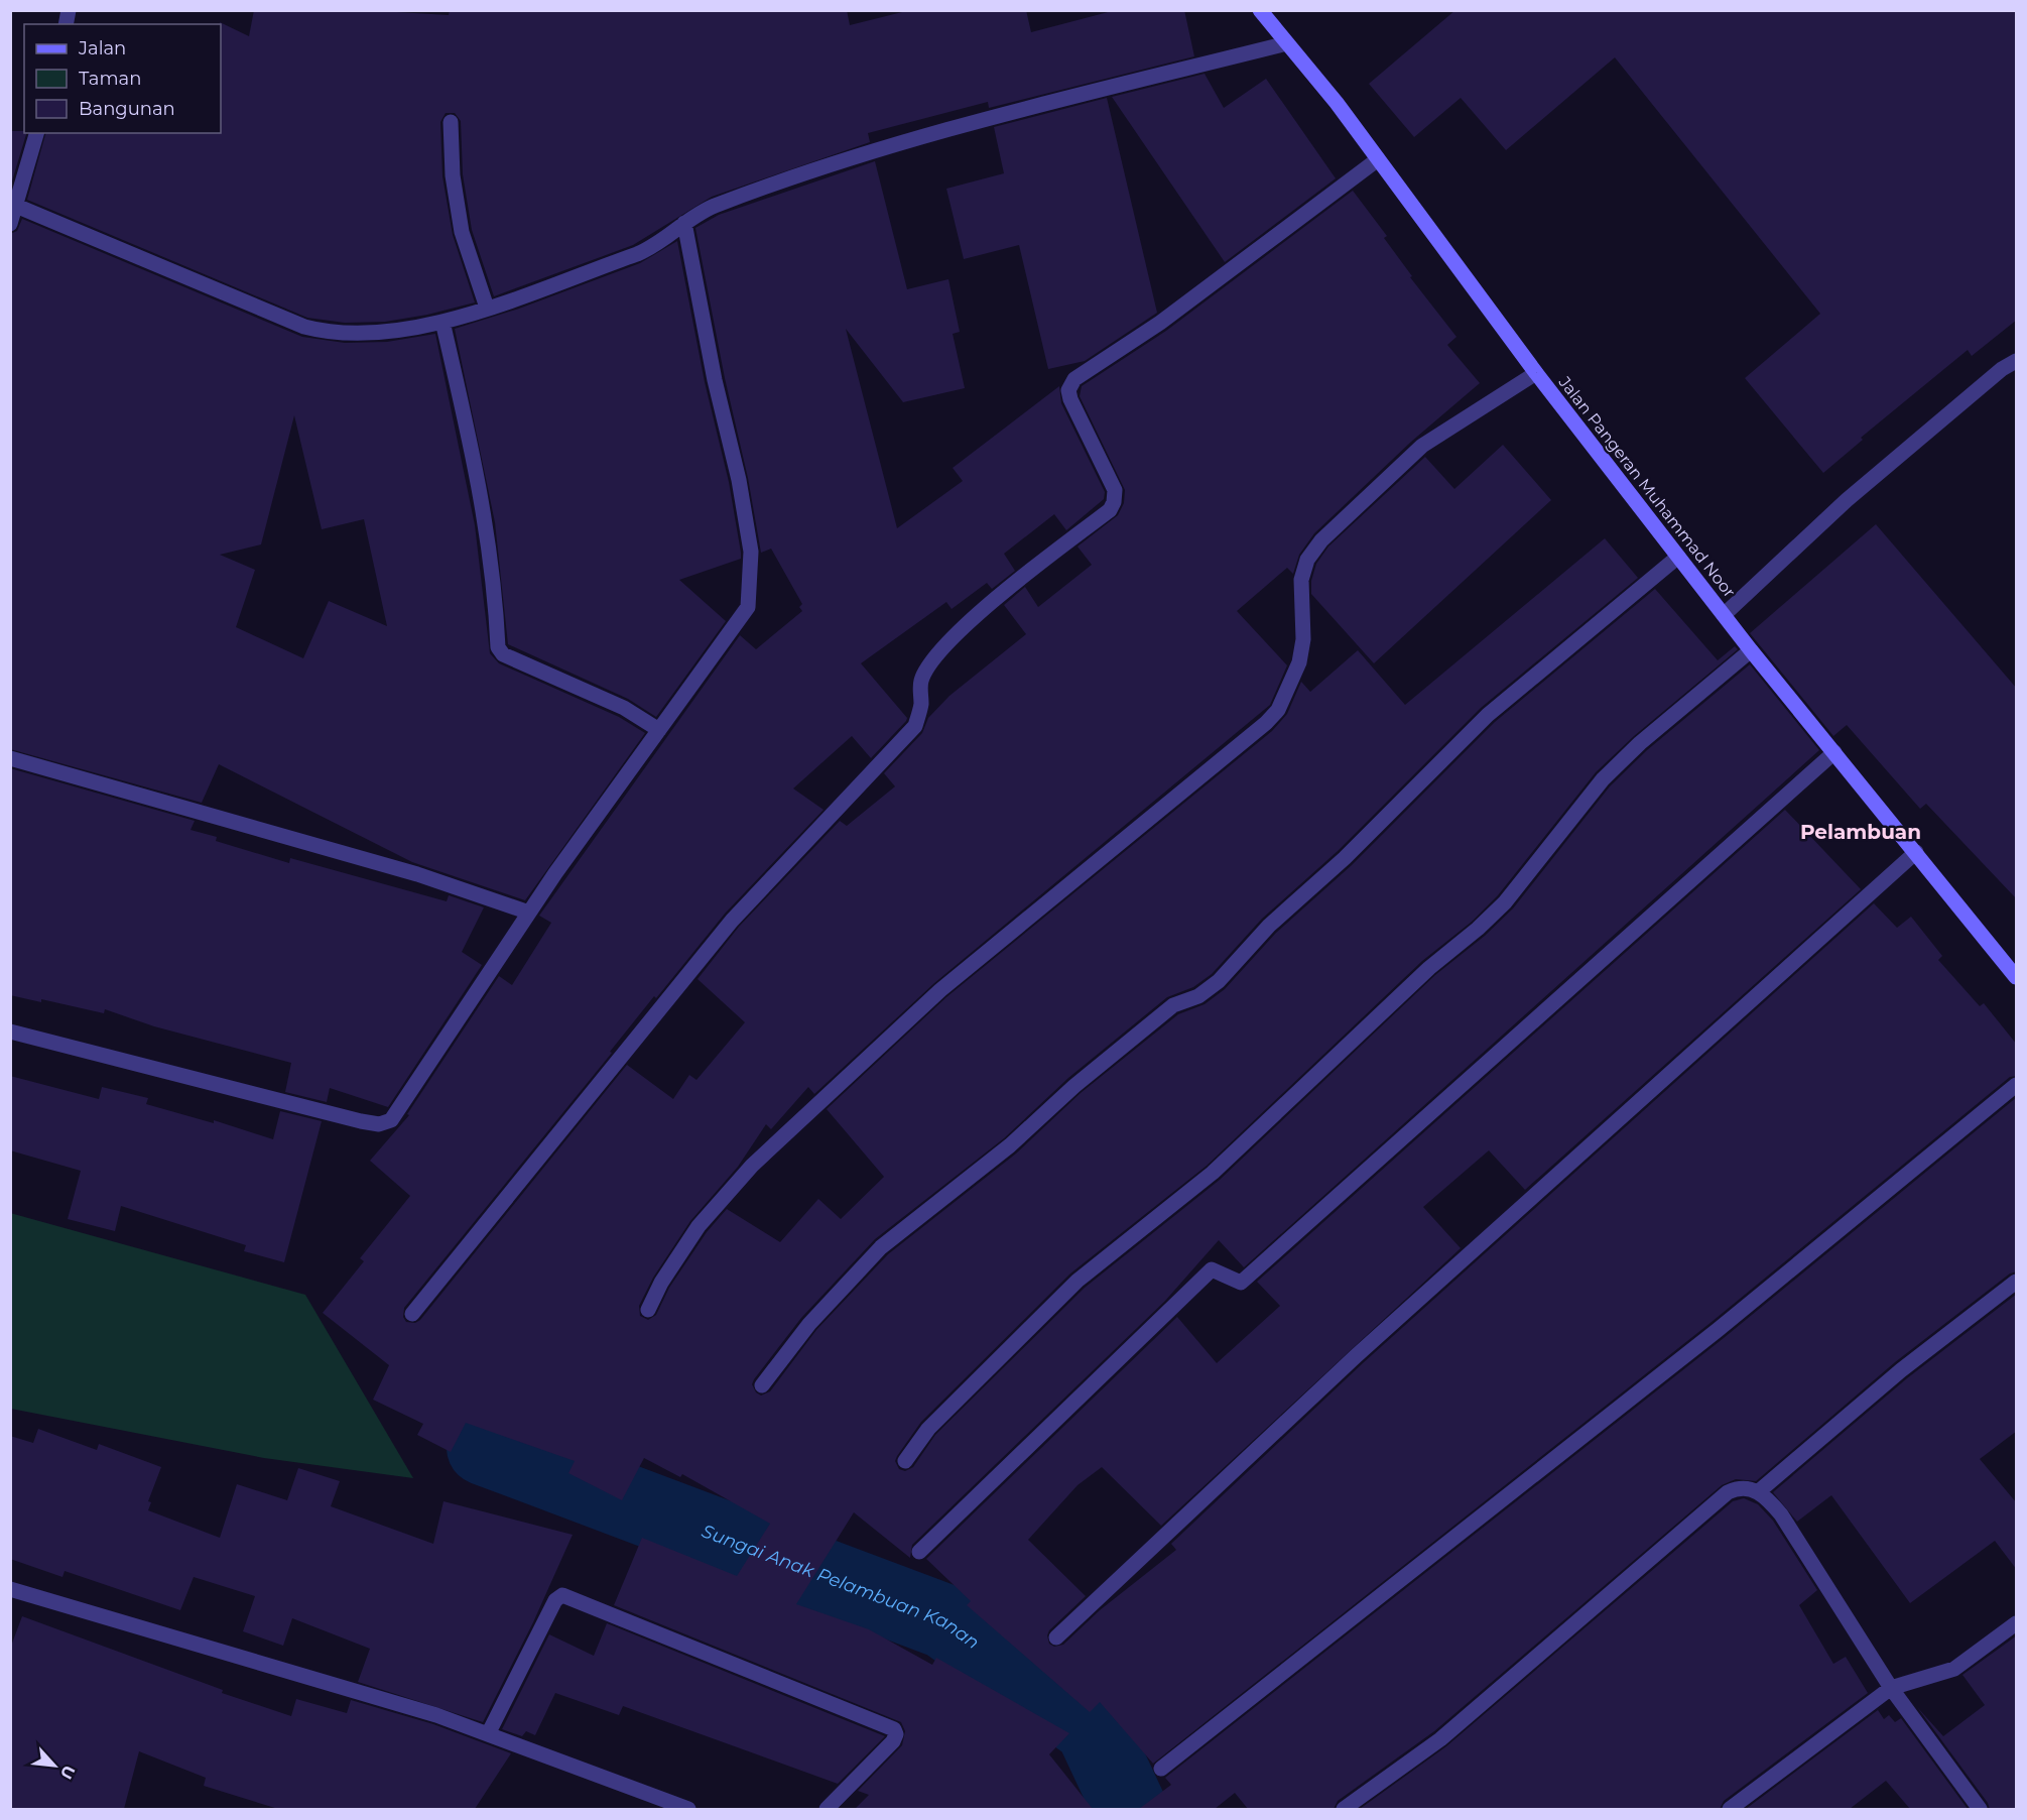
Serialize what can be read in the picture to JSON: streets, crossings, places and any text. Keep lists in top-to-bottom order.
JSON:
{
  "streets": {
    "main road": ["Jalan Pangeran Muhammad Noor"]
  },
  "districts": ["Pelambuan"],
  "water": ["Sungai Anak Pelambuan Kanan"],
  "legend": ["Jalan", "Taman", "Bangunan"],
  "north": "bottom right"
}
